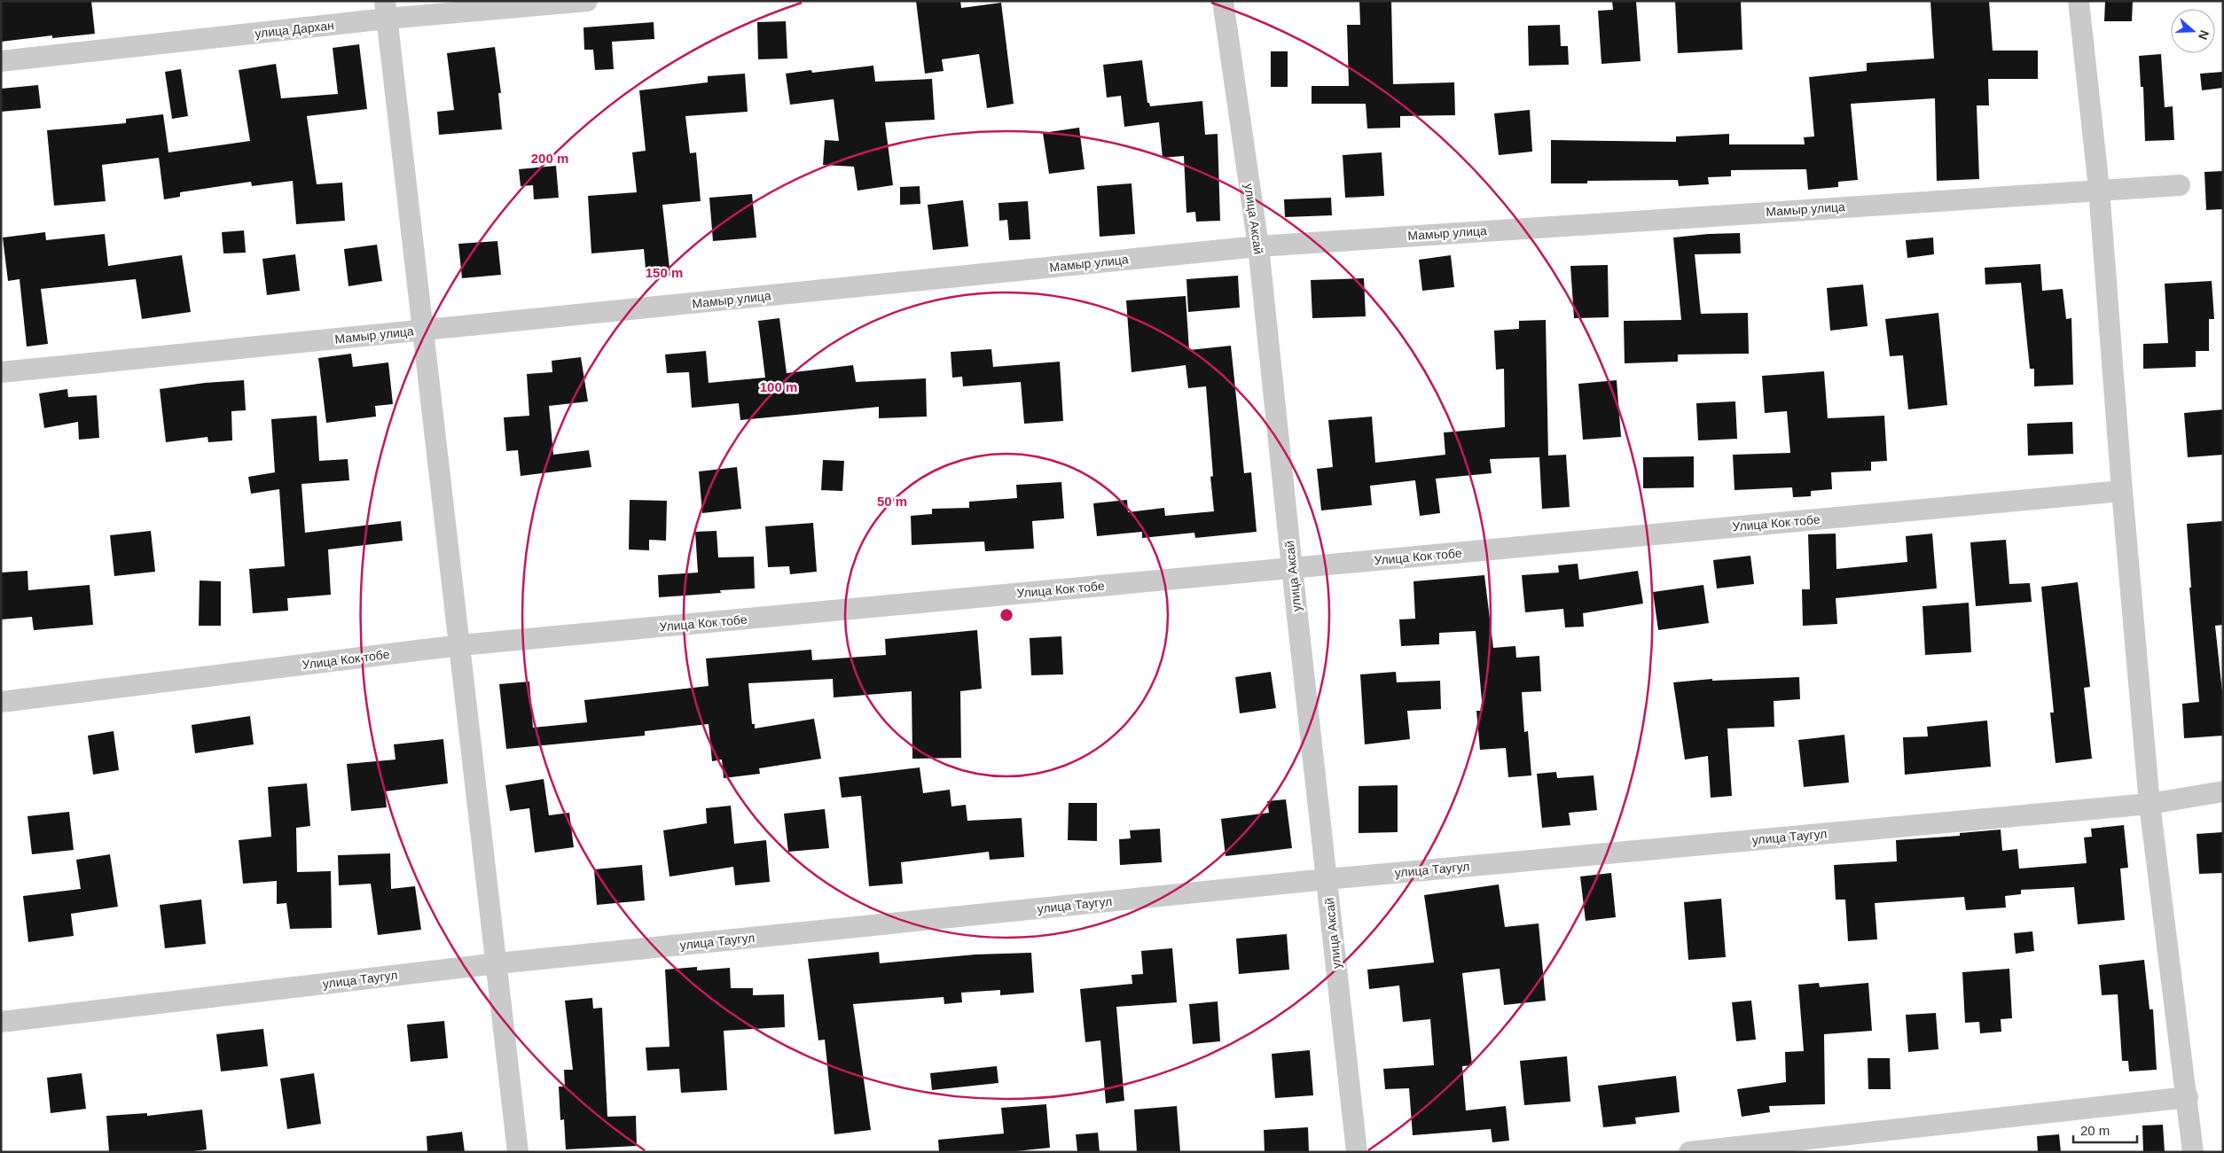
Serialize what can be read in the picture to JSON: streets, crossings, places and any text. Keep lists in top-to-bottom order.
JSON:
{
  "streets": {
    "street": [
      "улица Дархан",
      "Мамыр улица",
      "улица Аксай",
      "Улица Кок тобе",
      "улица Таугул"
    ]
  },
  "crossings": [
    ["Мамыр улица", "улица Аксай"],
    ["улица Аксай", "Улица Кок тобе"],
    ["улица Аксай", "улица Таугул"]
  ],
  "scale_bar": "20 m",
  "north": "right",
  "rings": [
    "200 m",
    "150 m",
    "100 m",
    "50 m"
  ]
}
